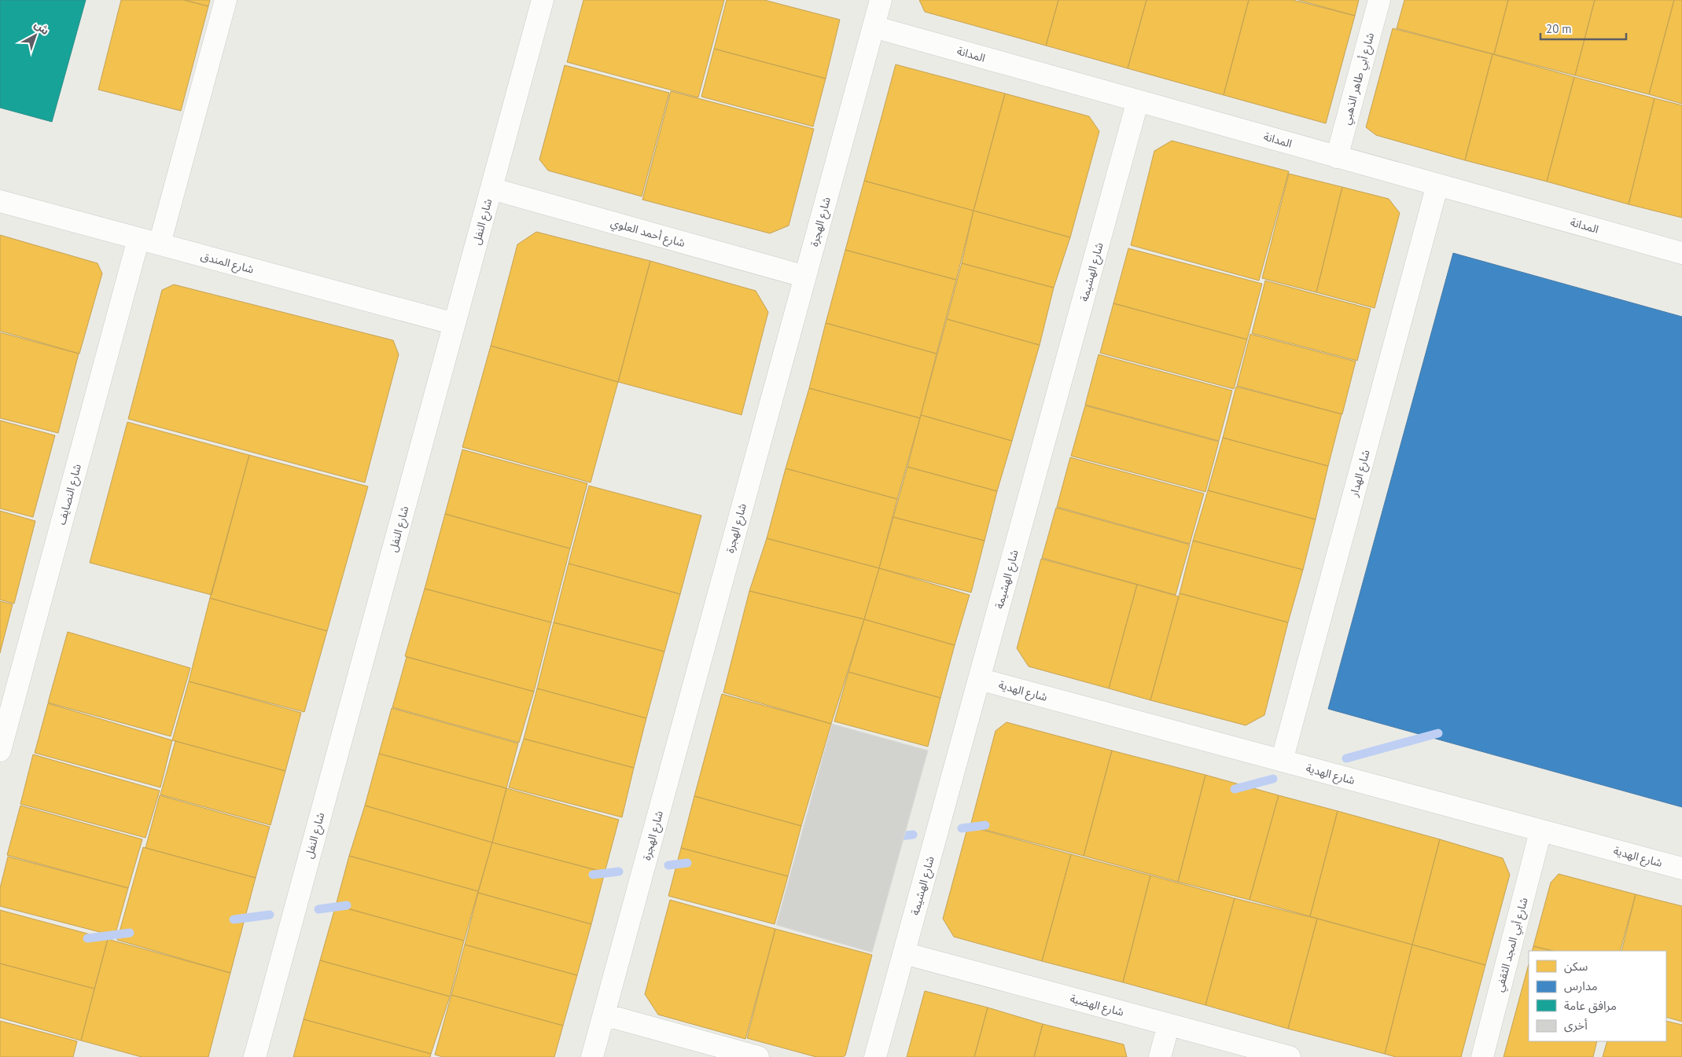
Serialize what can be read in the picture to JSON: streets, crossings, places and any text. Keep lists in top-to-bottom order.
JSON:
{
  "streets": {
    "street": [
      "المدانة",
      "شارع أبي طاهر الذهبي",
      "شارع النفل",
      "شارع الهجرة",
      "شارع أحمد العلوي",
      "شارع المندق",
      "شارع الهشيمة",
      "شارع الهدار",
      "شارع النصايف",
      "شارع الهدية",
      "شارع أبي المجد الثقفي",
      "شارع الهضبة"
    ]
  },
  "crossings": [
    ["المدانة", "شارع أبي طاهر الذهبي"],
    ["المدانة", "شارع الهجرة"],
    ["المدانة", "شارع الهشيمة"],
    ["المدانة", "شارع الهدار"],
    ["شارع النفل", "شارع أحمد العلوي"],
    ["شارع النفل", "شارع المندق"],
    ["شارع الهجرة", "شارع أحمد العلوي"],
    ["شارع المندق", "شارع النصايف"],
    ["شارع الهشيمة", "شارع الهدية"],
    ["شارع الهشيمة", "شارع الهضبة"],
    ["شارع الهدار", "شارع الهدية"],
    ["شارع الهدية", "شارع أبي المجد الثقفي"]
  ],
  "legend": [
    "سكن",
    "مدارس",
    "مرافق عامة",
    "أخرى"
  ],
  "scale_bar": "20 m",
  "north": "top right"
}
